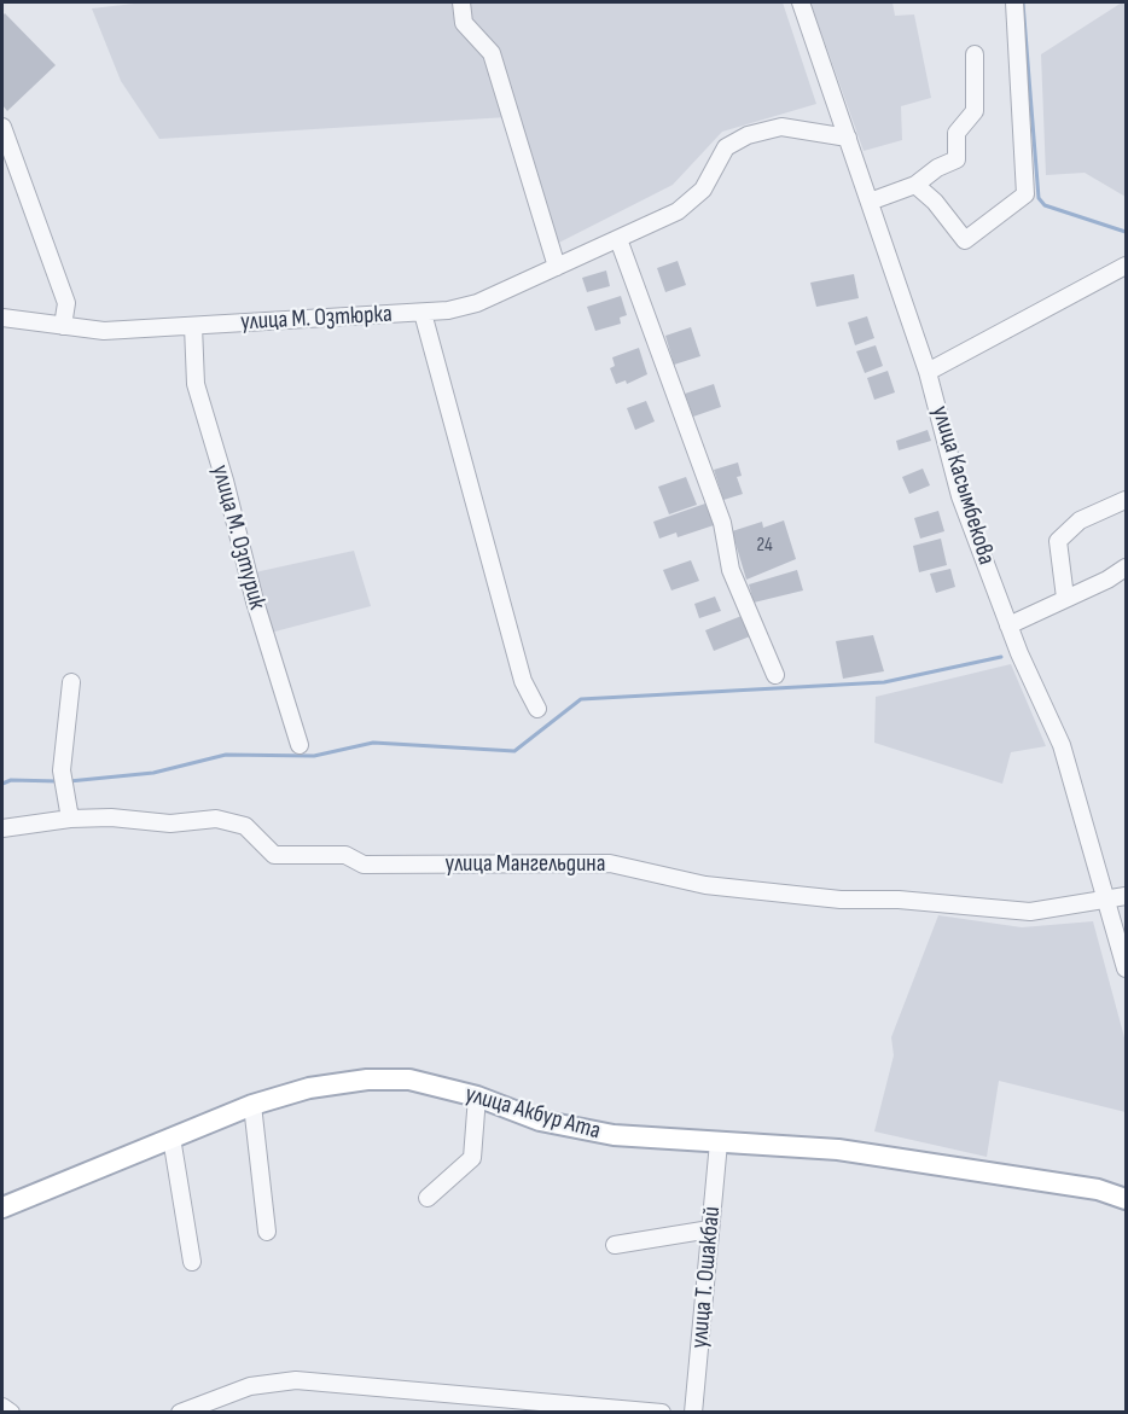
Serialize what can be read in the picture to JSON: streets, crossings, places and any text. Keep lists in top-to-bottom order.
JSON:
{
  "streets": {
    "main road": ["улица Акбур Ата"],
    "street": [
      "улица М. Озтюрка",
      "улица Касымбекова",
      "улица М. Озтурик",
      "улица Мангельдина",
      "улица Т. Ошакбай"
    ]
  },
  "crossings": [
    ["улица М. Озтюрка", "улица Касымбекова"],
    ["улица М. Озтюрка", "улица М. Озтурик"],
    ["улица Касымбекова", "улица Мангельдина"],
    ["улица Акбур Ата", "улица Т. Ошакбай"]
  ],
  "house_numbers": ["24"]
}
